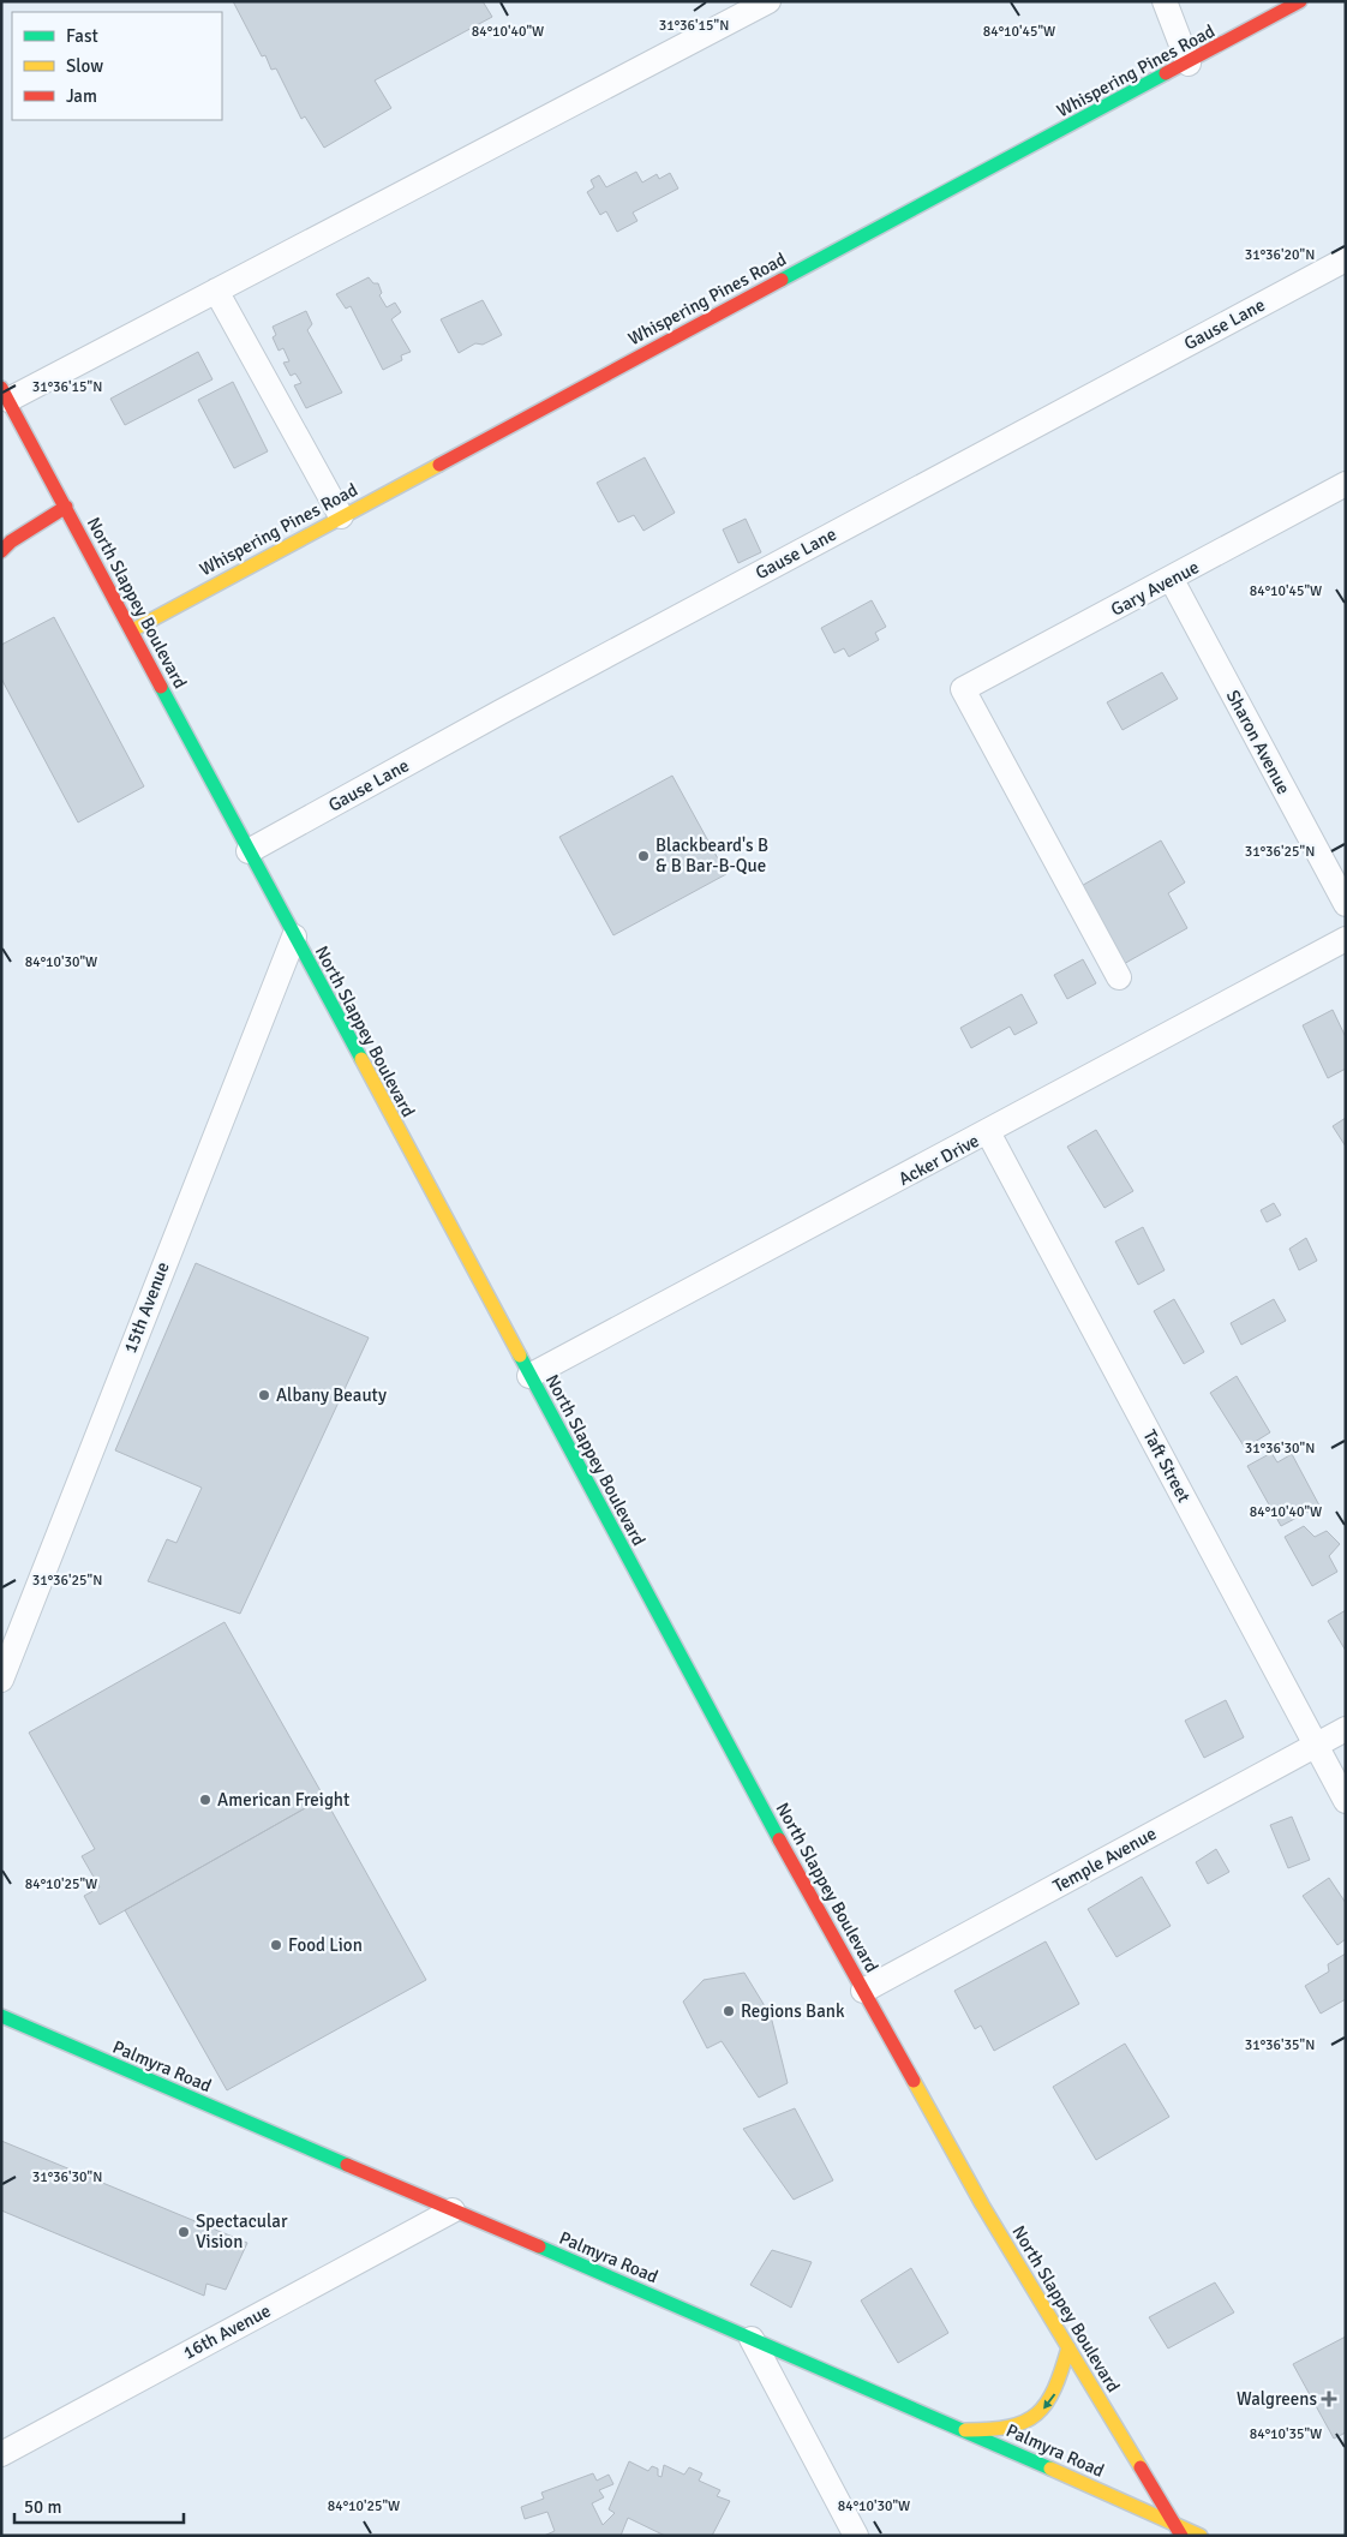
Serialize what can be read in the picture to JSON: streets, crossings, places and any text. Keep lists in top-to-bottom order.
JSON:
{
  "streets": {
    "main road": ["Whispering Pines Road", "North Slappey Boulevard", "Palmyra Road"],
    "street": [
      "Gause Lane",
      "Gary Avenue",
      "Sharon Avenue",
      "Acker Drive",
      "15th Avenue",
      "Taft Street",
      "Temple Avenue",
      "16th Avenue"
    ]
  },
  "crossings": [
    ["Whispering Pines Road", "North Slappey Boulevard"],
    ["Gause Lane", "North Slappey Boulevard"],
    ["Gary Avenue", "Sharon Avenue"],
    ["North Slappey Boulevard", "Acker Drive"],
    ["North Slappey Boulevard", "15th Avenue"],
    ["North Slappey Boulevard", "Temple Avenue"],
    ["North Slappey Boulevard", "Palmyra Road"],
    ["Acker Drive", "Taft Street"],
    ["Taft Street", "Temple Avenue"],
    ["Palmyra Road", "16th Avenue"]
  ],
  "places": {
    "other": [
      "Blackbeard's B & B Bar-B-Que",
      "Albany Beauty",
      "American Freight",
      "Food Lion",
      "Regions Bank",
      "Spectacular Vision"
    ],
    "health": ["Walgreens"]
  },
  "legend": ["Fast", "Slow", "Jam"],
  "scale_bar": "50 m",
  "coordinates": [
    "31°36'15\"N",
    "84°10'40\"W",
    "84°10'45\"W",
    "31°36'20\"N",
    "31°36'25\"N",
    "84°10'30\"W",
    "31°36'30\"N",
    "84°10'25\"W",
    "31°36'35\"N",
    "84°10'35\"W"
  ]
}
